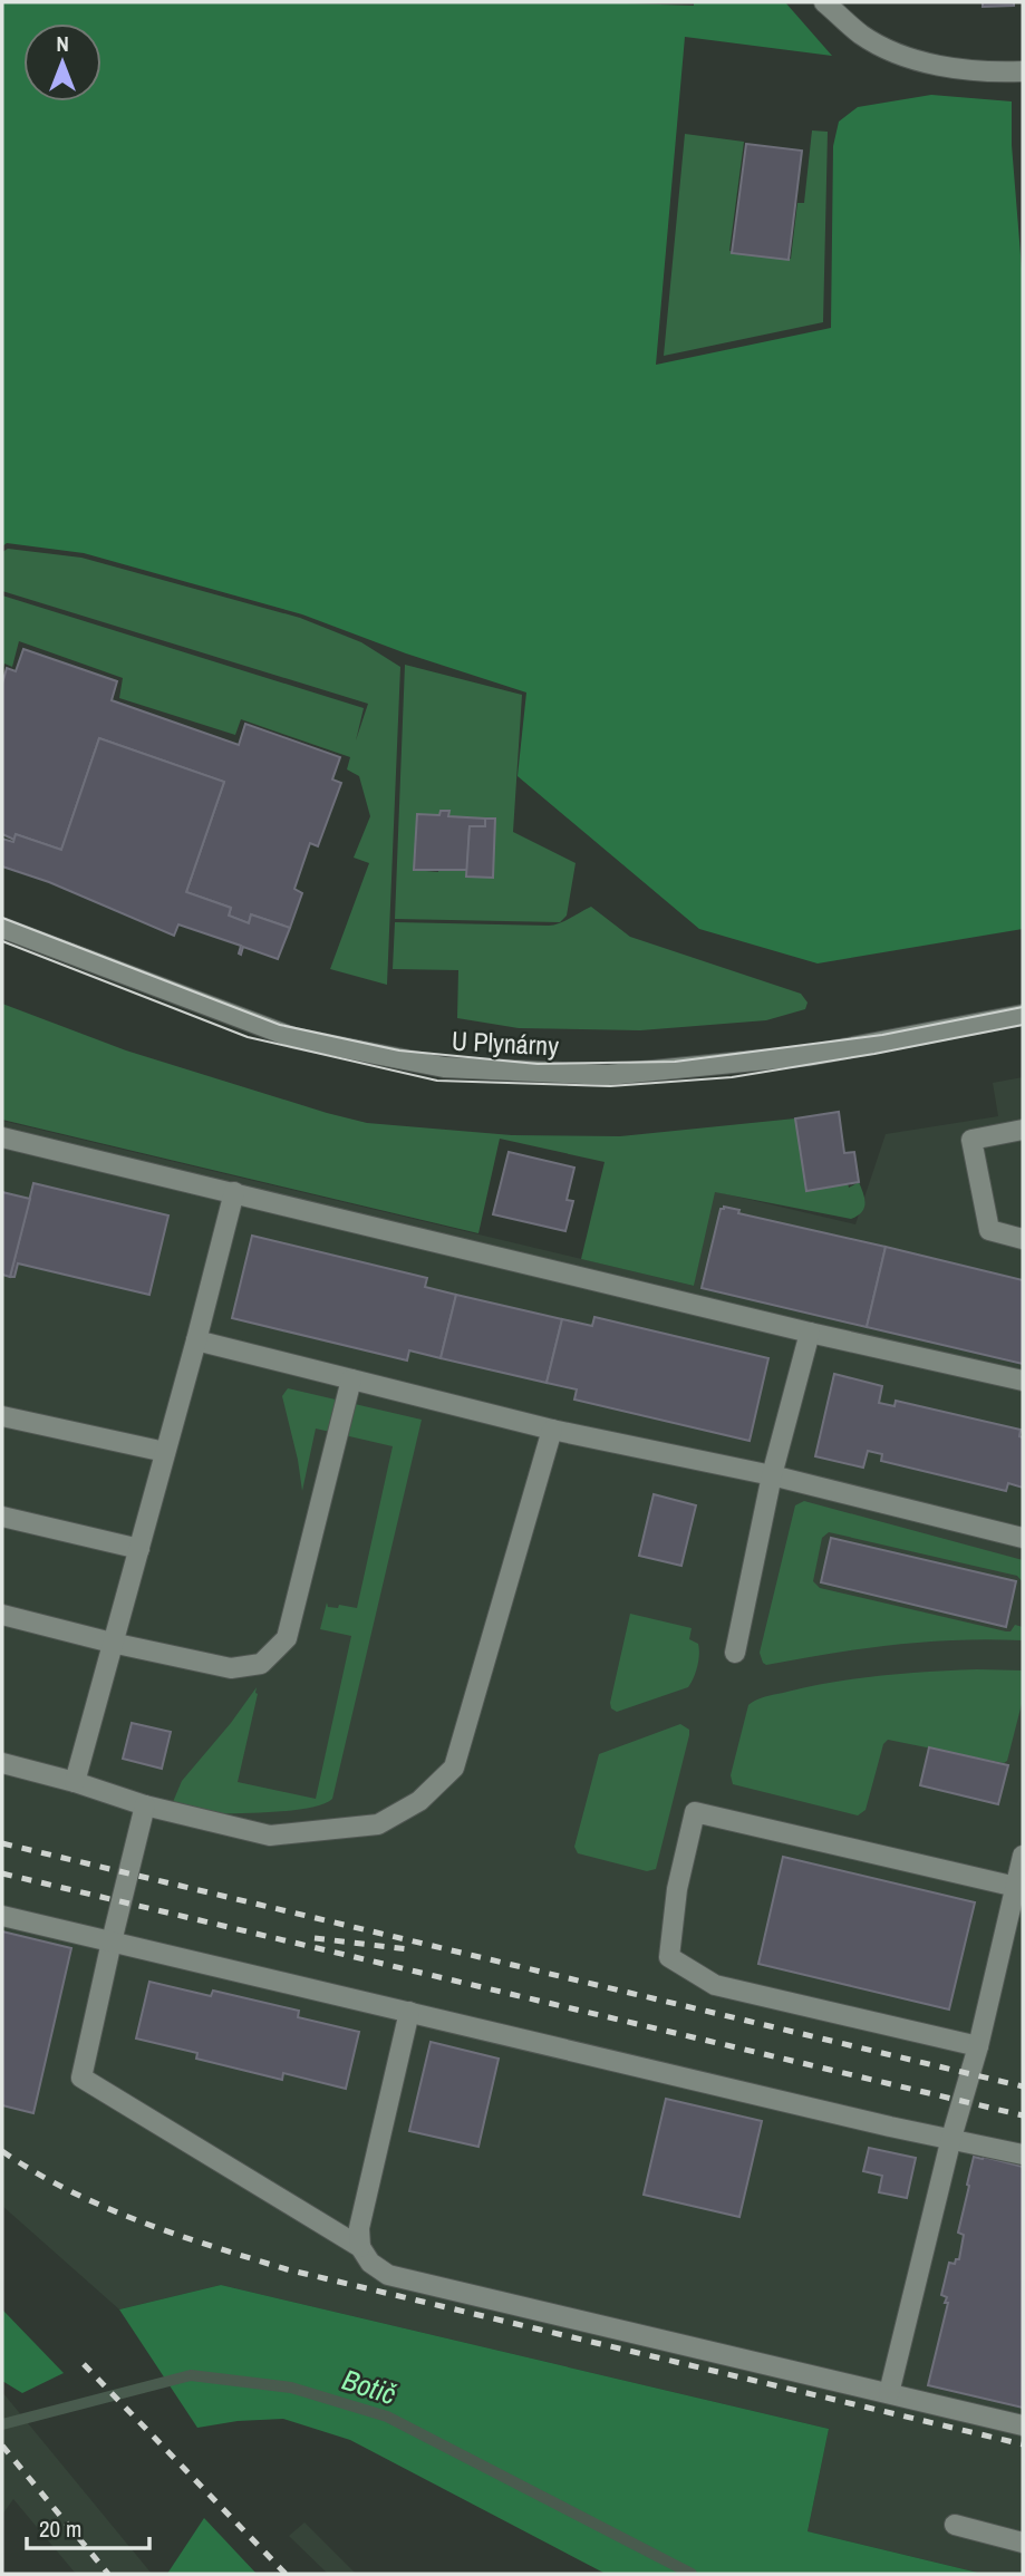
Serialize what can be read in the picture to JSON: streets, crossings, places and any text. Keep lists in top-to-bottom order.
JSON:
{
  "streets": {
    "street": ["U Plynárny"]
  },
  "water": ["Botič"],
  "scale_bar": "20 m",
  "north": "top"
}
